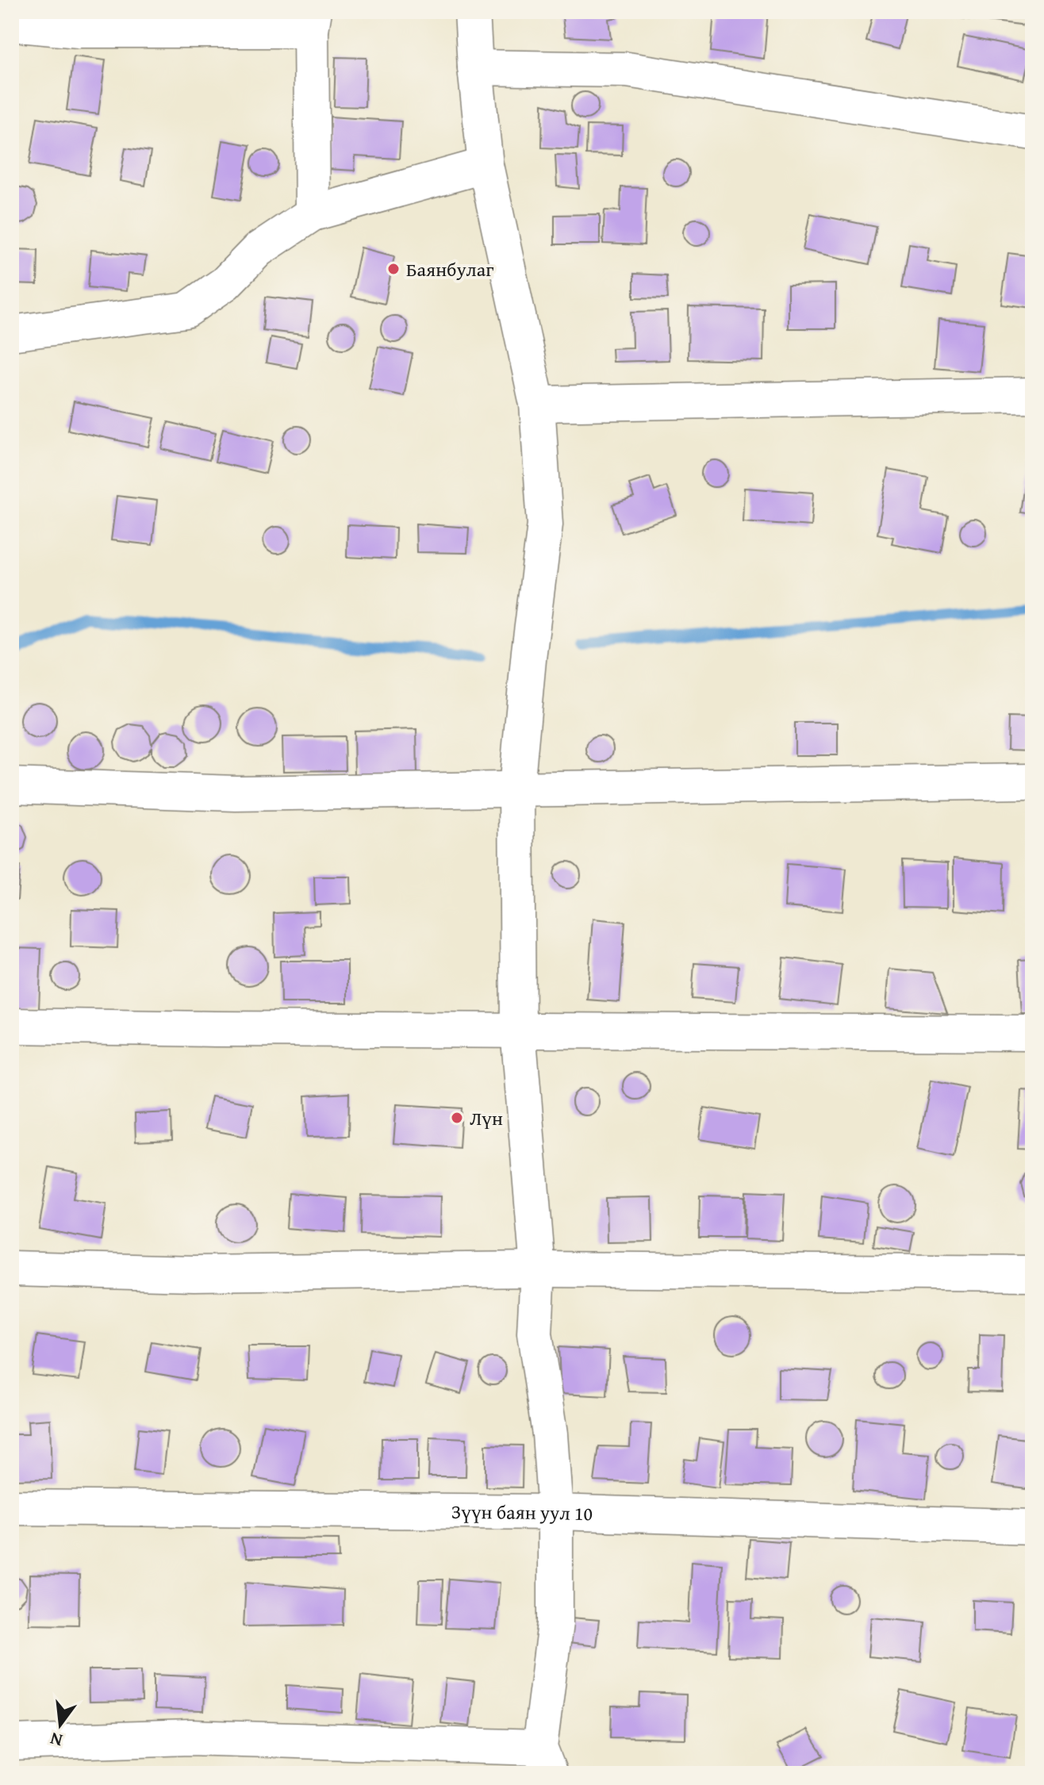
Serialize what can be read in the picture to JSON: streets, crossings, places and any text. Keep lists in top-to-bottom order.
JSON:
{
  "streets": {
    "street": ["Зүүн баян уул 10"]
  },
  "places": ["Баянбулаг", "Лүн"],
  "north": "bottom"
}
